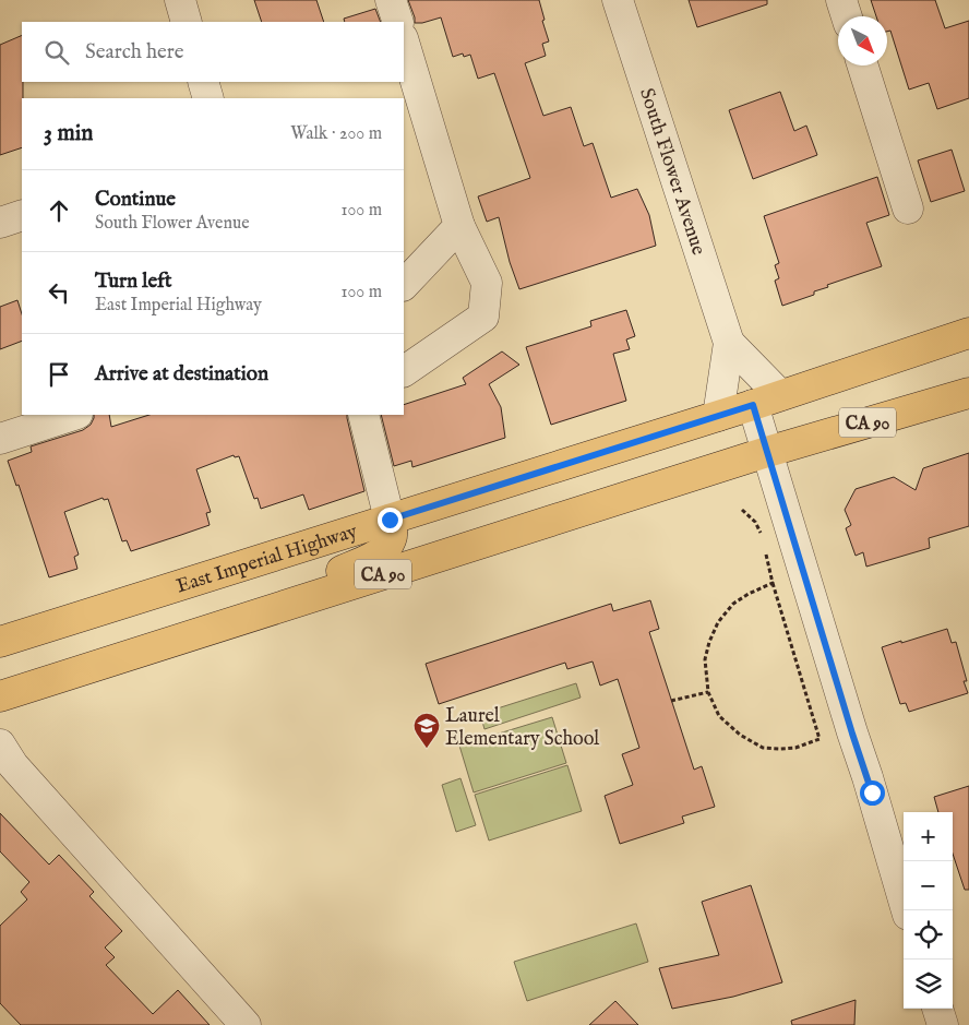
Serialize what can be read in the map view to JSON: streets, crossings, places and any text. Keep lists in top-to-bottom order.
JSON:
{
  "streets": {
    "main road": ["CA 90", "East Imperial Highway"],
    "street": ["South Flower Avenue"]
  },
  "crossings": [
    ["South Flower Avenue", "CA 90"],
    ["South Flower Avenue", "East Imperial Highway"]
  ],
  "places": {
    "school or university": ["Laurel Elementary School"]
  },
  "north": "bottom right",
  "page": {
    "search": "Search here",
    "heading": ["3 min", "Walk · 200 m"],
    "list": [
      ["Continue", "South Flower Avenue", "100 m"],
      ["Turn left", "East Imperial Highway", "100 m"],
      "Arrive at destination"
    ],
    "map_buttons": ["+", "−"]
  }
}
